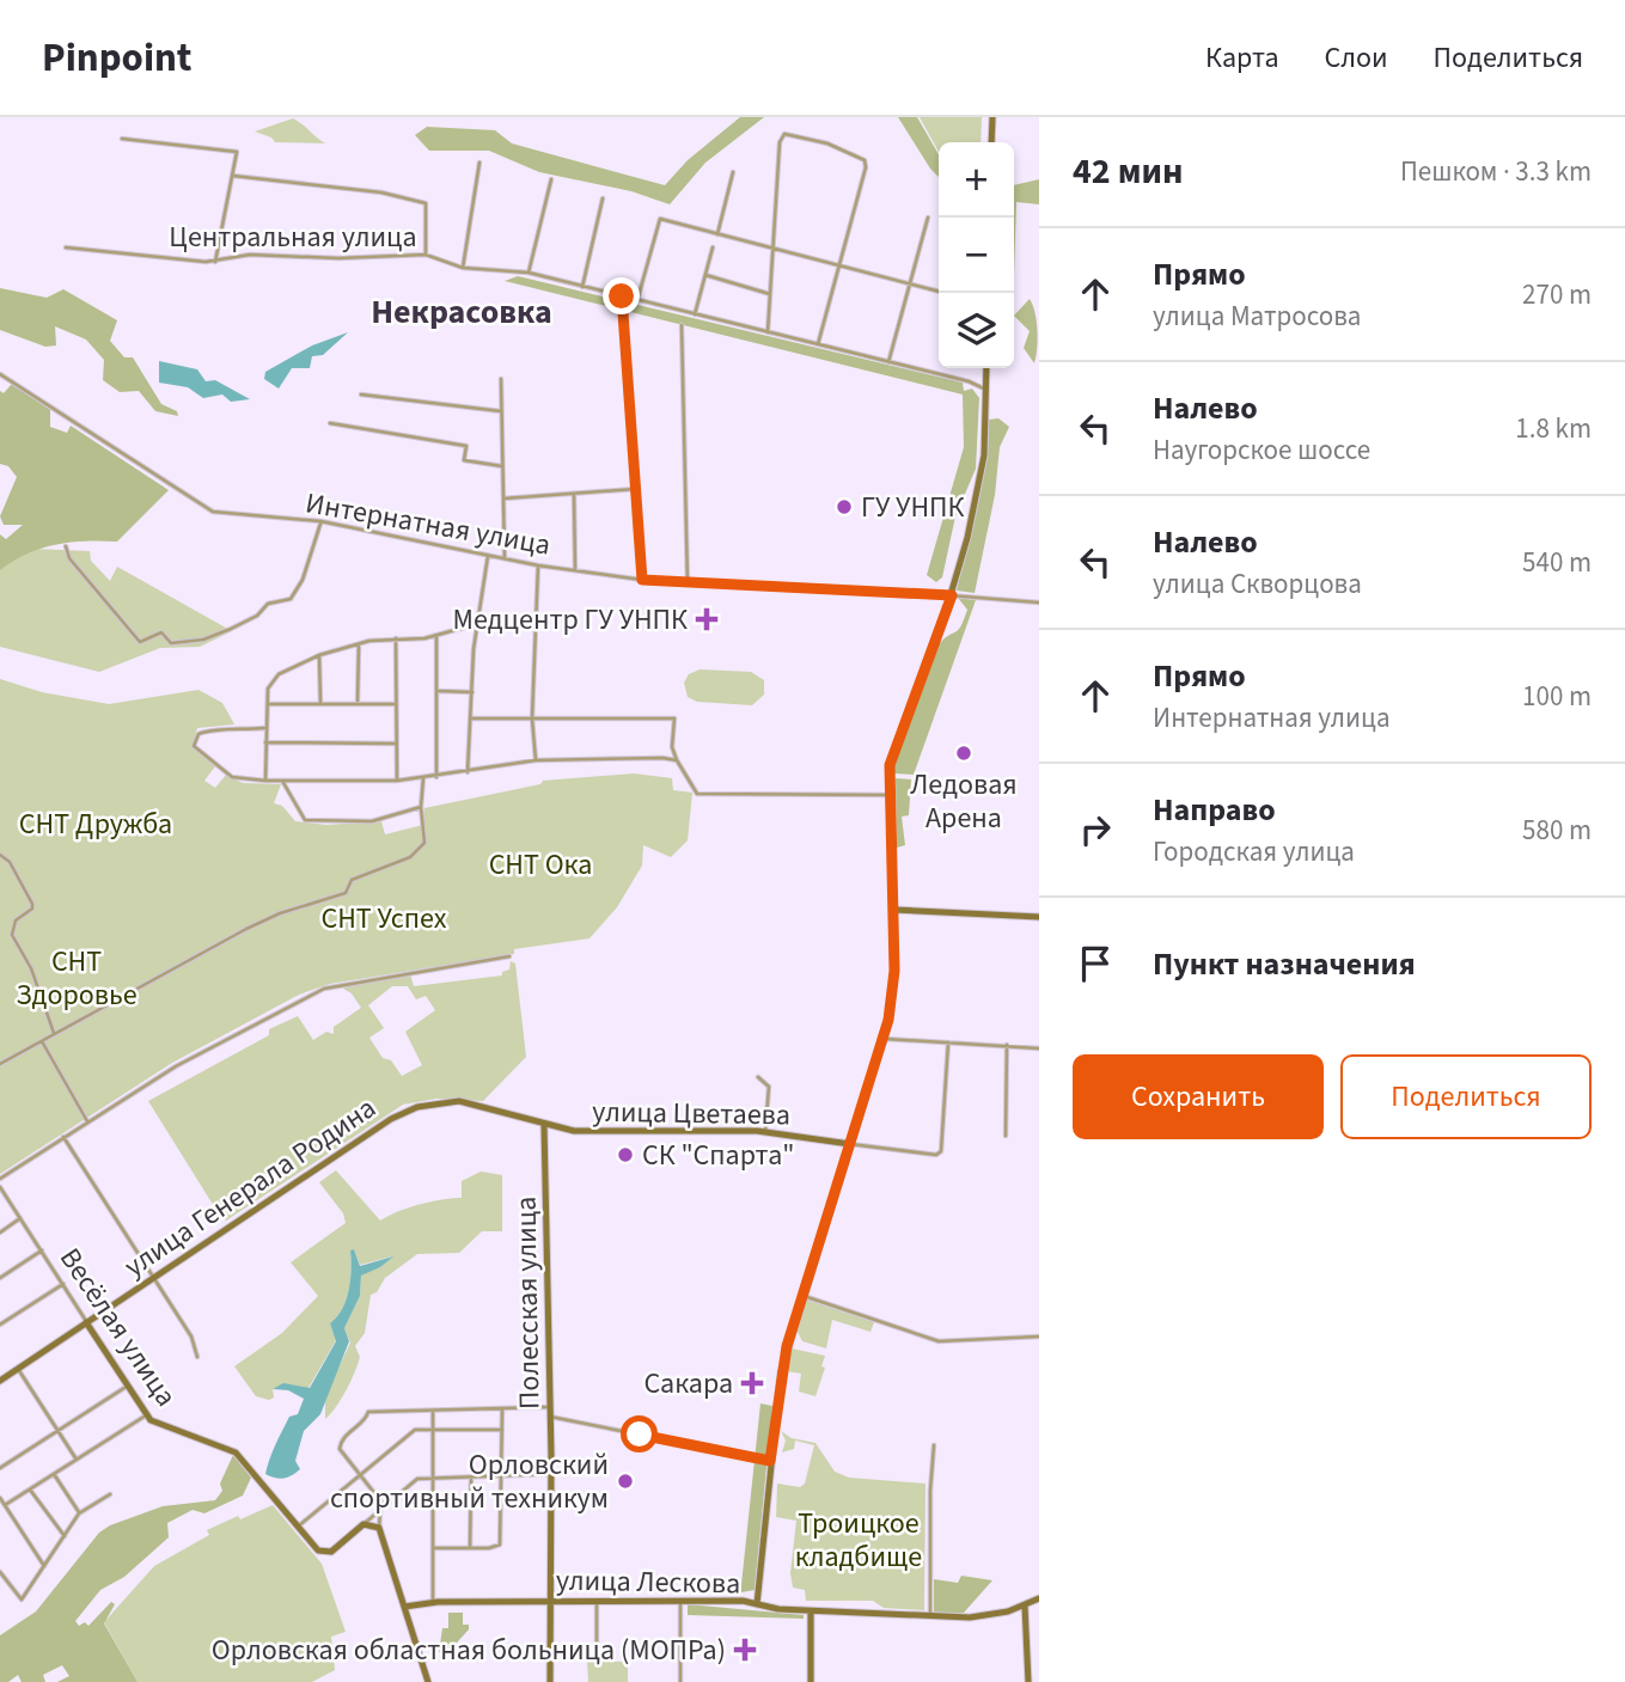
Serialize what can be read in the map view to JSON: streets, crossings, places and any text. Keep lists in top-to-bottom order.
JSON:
{
  "streets": {
    "main road": [
      "улица Цветаева",
      "улица Генерала Родина",
      "Полесская улица",
      "Весёлая улица",
      "улица Лескова"
    ],
    "street": ["Центральная улица", "Интернатная улица"]
  },
  "crossings": [
    ["улица Цветаева", "улица Генерала Родина"],
    ["улица Цветаева", "Полесская улица"],
    ["улица Генерала Родина", "Полесская улица"],
    ["улица Генерала Родина", "Весёлая улица"],
    ["Полесская улица", "улица Лескова"]
  ],
  "districts": ["Некрасовка"],
  "parks": [
    "СНТ Дружба",
    "СНТ Ока",
    "СНТ Успех",
    "СНТ Здоровье",
    "Троицкое кладбище"
  ],
  "places": {
    "other": [
      "ГУ УНПК",
      "Ледовая Арена",
      "СК \"Спарта\"",
      "Орловский спортивный техникум"
    ],
    "health": ["Медцентр ГУ УНПК", "Сакара", "Орловская областная больница (МОПРа)"]
  },
  "page": {
    "header": "Pinpoint",
    "nav": ["Карта", "Слои", "Поделиться"],
    "heading": ["42 мин", "Пешком · 3.3 km"],
    "map_buttons": ["+", "−"],
    "list": [
      ["Прямо", "улица Матросова", "270 m"],
      ["Налево", "Наугорское шоссе", "1.8 km"],
      ["Налево", "улица Скворцова", "540 m"],
      ["Прямо", "Интернатная улица", "100 m"],
      ["Направо", "Городская улица", "580 m"],
      "Пункт назначения"
    ],
    "buttons": ["Сохранить", "Поделиться"]
  }
}
